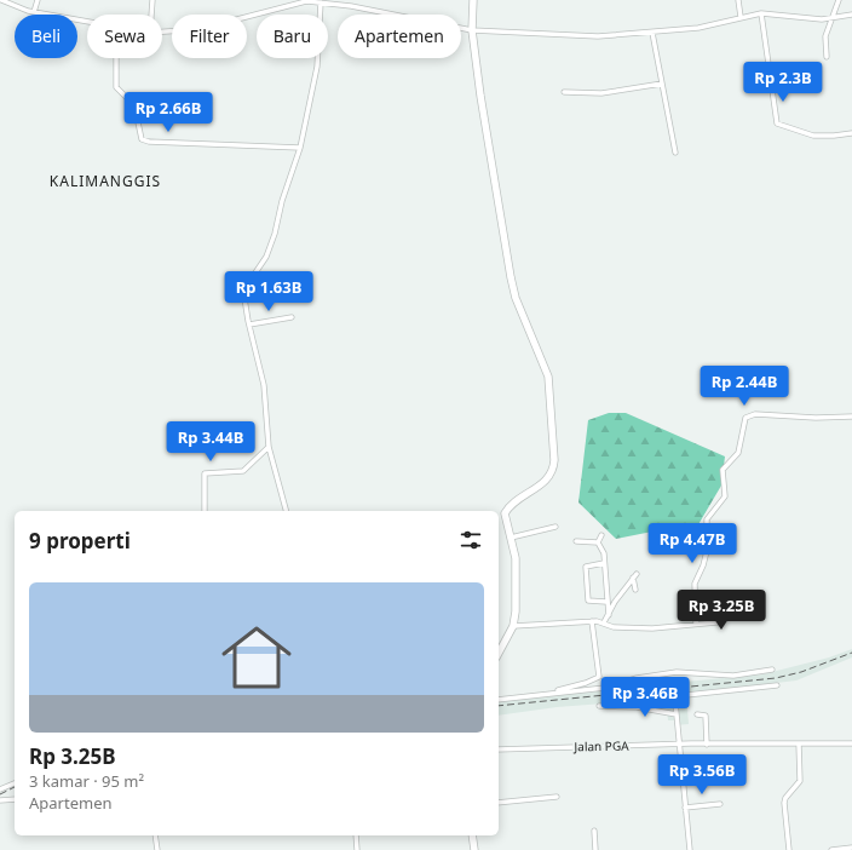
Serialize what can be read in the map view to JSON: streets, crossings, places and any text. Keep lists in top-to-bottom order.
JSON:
{
  "streets": {
    "street": ["Jalan PGA"]
  },
  "districts": ["KALIMANGGIS"],
  "page": {
    "chip": [
      "Beli",
      "Sewa",
      "Filter",
      "Baru",
      "Apartemen"
    ],
    "price": [
      "Rp 2.3B",
      "Rp 2.66B",
      "Rp 1.63B",
      "Rp 2.44B",
      "Rp 3.44B",
      "Rp 4.47B",
      "Rp 3.25B",
      "Rp 3.46B",
      "Rp 3.56B"
    ],
    "heading": "9 properti",
    "list": [
      {
        "name": "Rp 3.25B",
        "note": "3 kamar · 95 m² · Apartemen"
      }
    ]
  }
}
